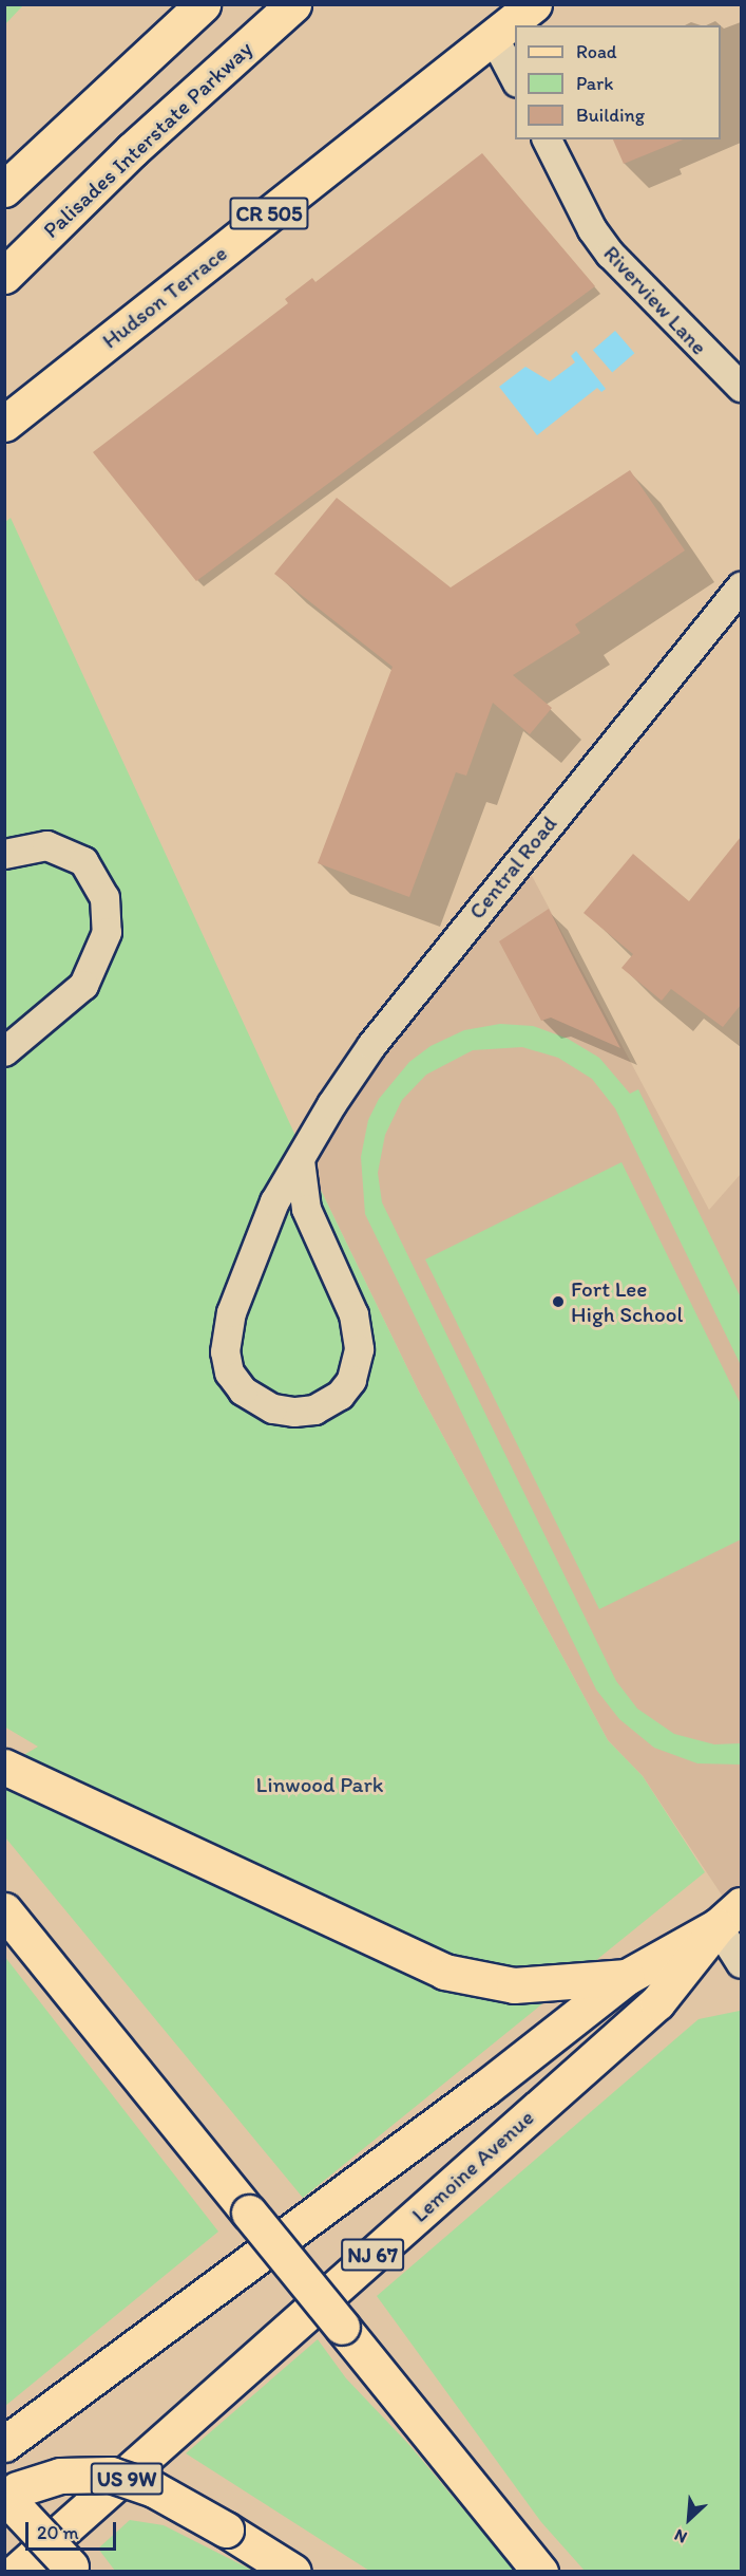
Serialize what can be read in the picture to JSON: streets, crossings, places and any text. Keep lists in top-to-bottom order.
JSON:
{
  "streets": {
    "main road": [
      "Palisades Interstate Parkway",
      "CR 505",
      "Hudson Terrace",
      "Lemoine Avenue",
      "NJ 67",
      "US 9W"
    ],
    "street": ["Riverview Lane", "Central Road"]
  },
  "crossings": [
    ["Lemoine Avenue", "NJ 67"]
  ],
  "parks": ["Linwood Park"],
  "places": ["Fort Lee High School"],
  "legend": ["Road", "Park", "Building"],
  "scale_bar": "20 m",
  "north": "bottom left"
}
